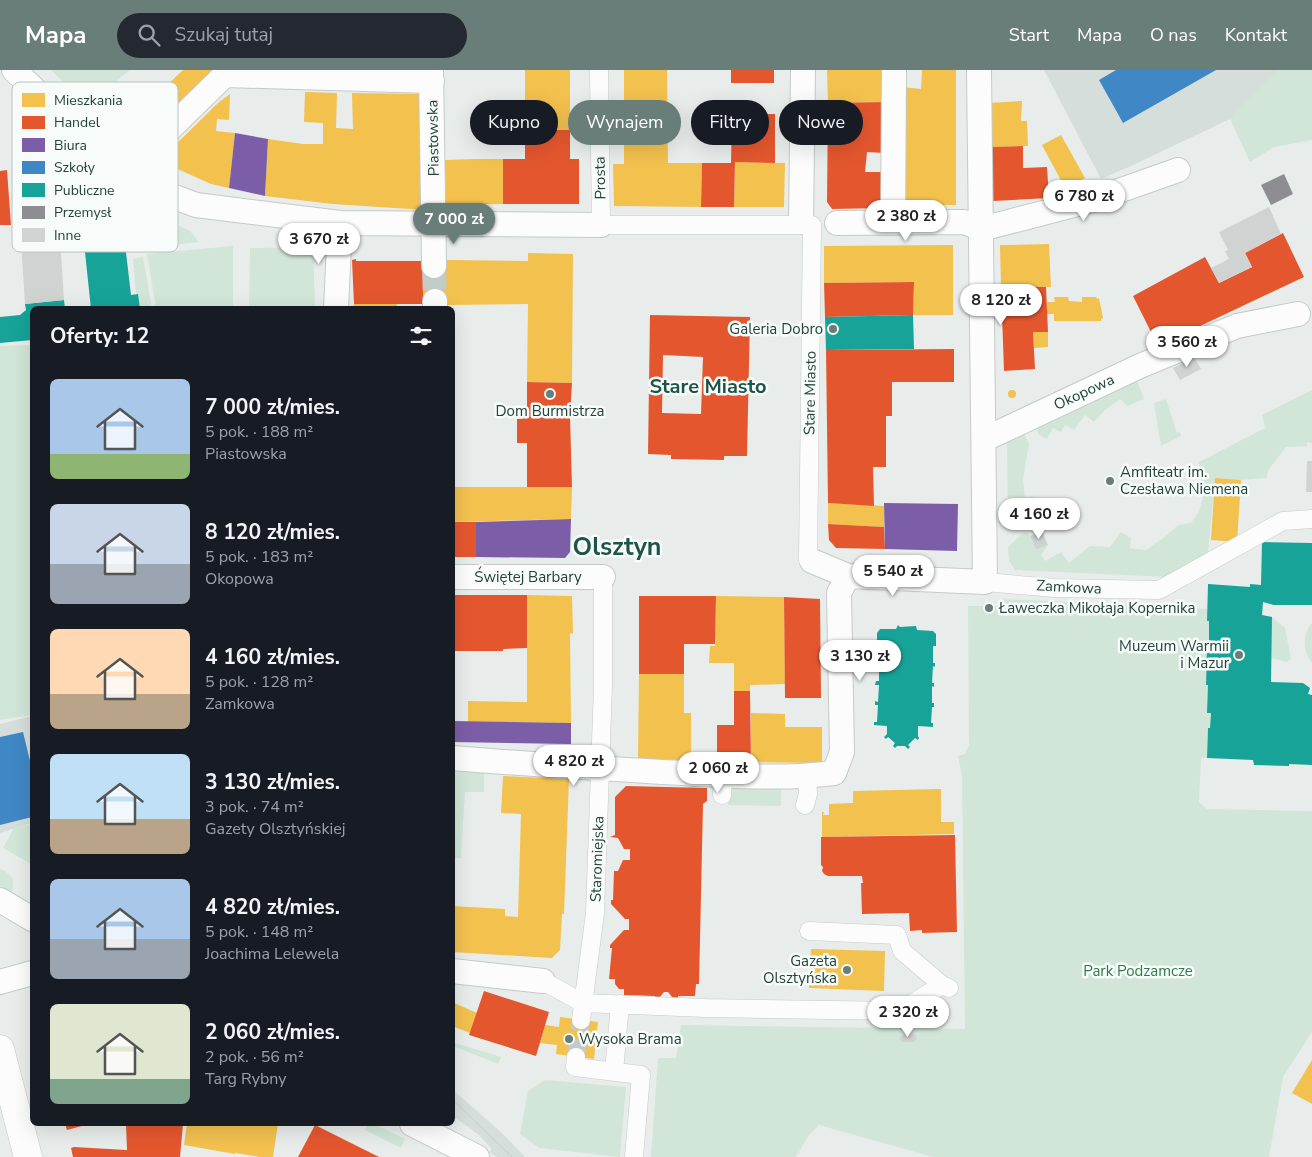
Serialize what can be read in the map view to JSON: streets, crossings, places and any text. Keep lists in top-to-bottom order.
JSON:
{
  "streets": {
    "street": [
      "Piastowska",
      "Prosta",
      "Okopowa",
      "Stare Miasto",
      "Świętej Barbary",
      "Zamkowa",
      "Staromiejska"
    ]
  },
  "crossings": [
    ["Prosta", "Stare Miasto"],
    ["Stare Miasto", "Zamkowa"],
    ["Świętej Barbary", "Staromiejska"]
  ],
  "districts": ["Stare Miasto", "Olsztyn"],
  "parks": ["Park Podzamcze"],
  "places": [
    "Galeria Dobro",
    "Dom Burmistrza",
    "Amfiteatr im. Czesława Niemena",
    "Ławeczka Mikołaja Kopernika",
    "Muzeum Warmii i Mazur",
    "Gazeta Olsztyńska",
    "Wysoka Brama"
  ],
  "legend": [
    "Mieszkania",
    "Handel",
    "Biura",
    "Szkoły",
    "Publiczne",
    "Przemysł",
    "Inne"
  ],
  "page": {
    "header": "Mapa",
    "search": "Szukaj tutaj",
    "nav": [
      "Start",
      "Mapa",
      "O nas",
      "Kontakt"
    ],
    "chip": [
      "Kupno",
      "Wynajem",
      "Filtry",
      "Nowe"
    ],
    "price": [
      "6 780 zł",
      "2 380 zł",
      "7 000 zł",
      "3 670 zł",
      "8 120 zł",
      "3 560 zł",
      "4 160 zł",
      "5 540 zł",
      "3 130 zł",
      "4 820 zł",
      "2 060 zł",
      "2 320 zł"
    ],
    "heading": "Oferty: 12",
    "list": [
      {
        "name": "7 000 zł/mies.",
        "note": "5 pok. · 188 m² · Piastowska"
      },
      {
        "name": "8 120 zł/mies.",
        "note": "5 pok. · 183 m² · Okopowa"
      },
      {
        "name": "4 160 zł/mies.",
        "note": "5 pok. · 128 m² · Zamkowa"
      },
      {
        "name": "3 130 zł/mies.",
        "note": "3 pok. · 74 m² · Gazety Olsztyńskiej"
      },
      {
        "name": "4 820 zł/mies.",
        "note": "5 pok. · 148 m² · Joachima Lelewela"
      },
      {
        "name": "2 060 zł/mies.",
        "note": "2 pok. · 56 m² · Targ Rybny"
      }
    ]
  }
}
